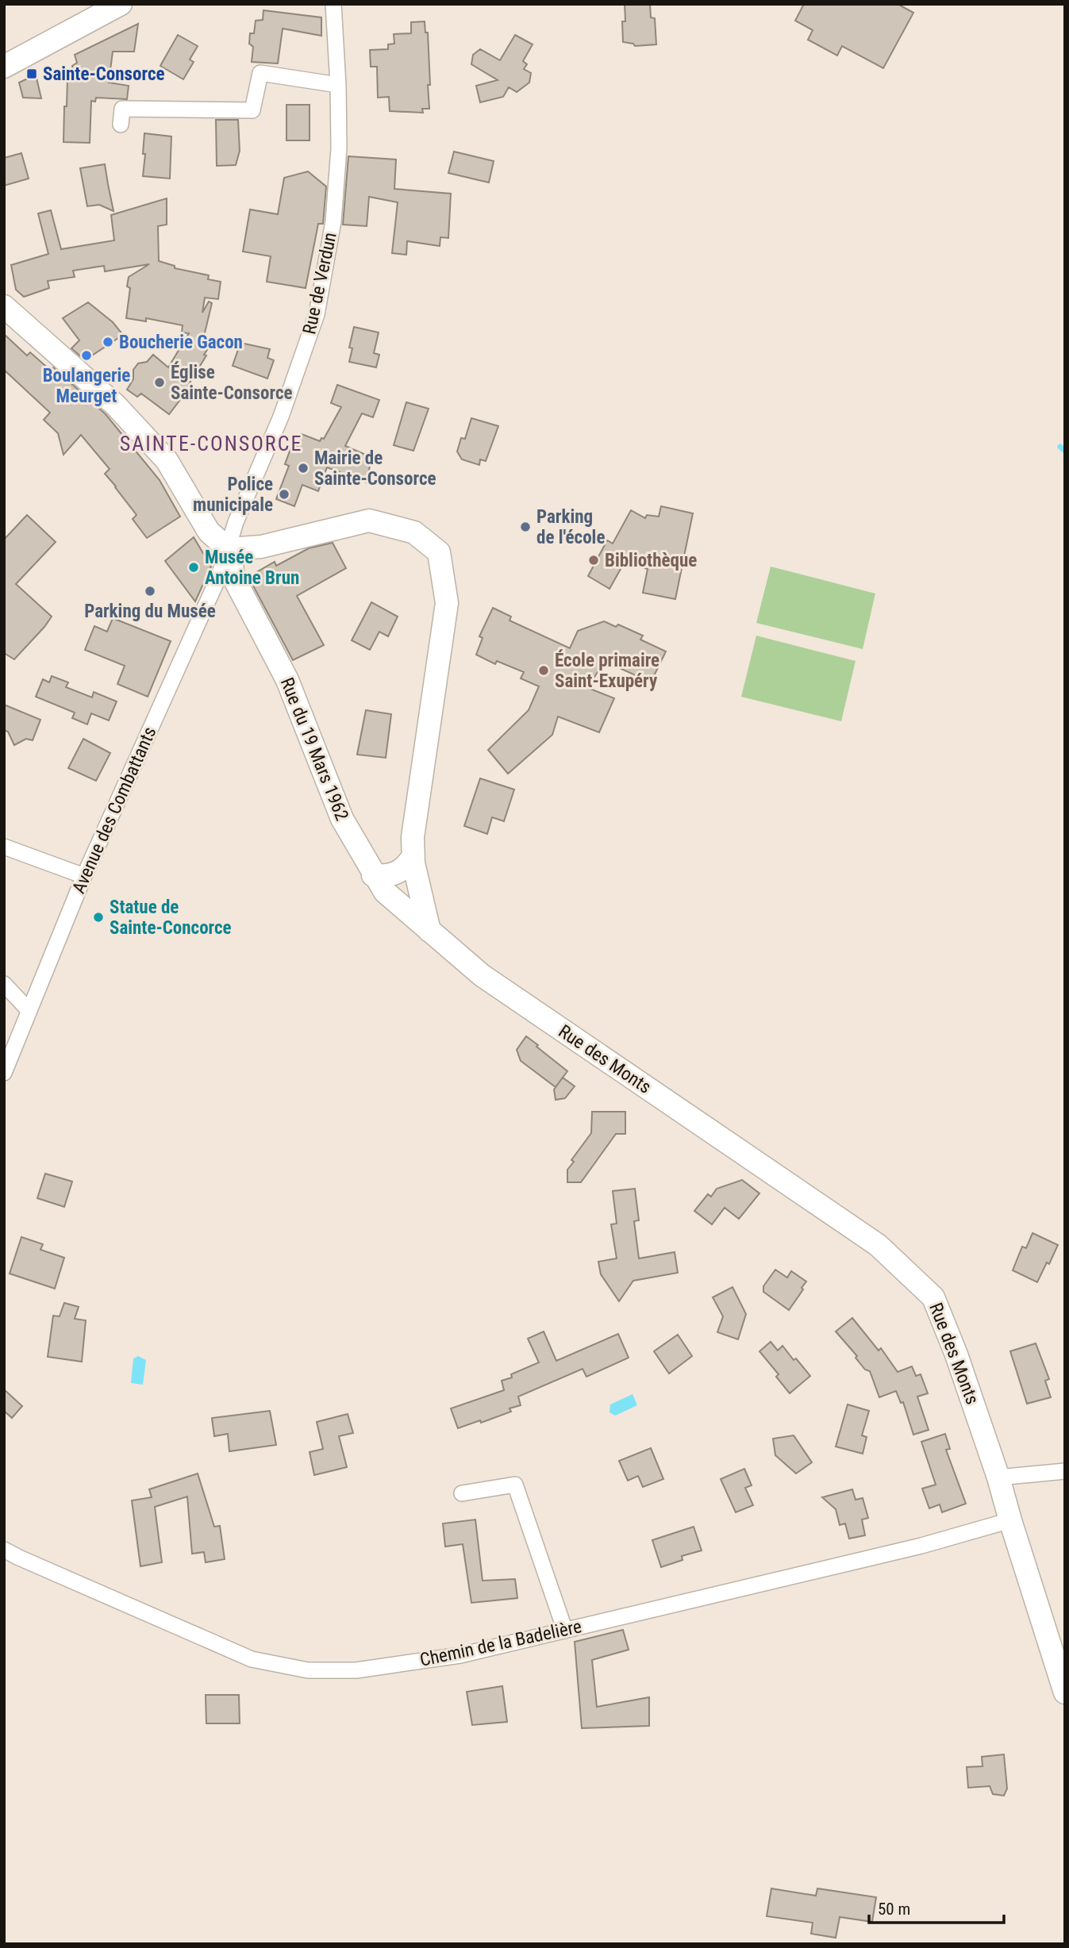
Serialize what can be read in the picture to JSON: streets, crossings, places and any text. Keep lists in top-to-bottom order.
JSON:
{
  "streets": {
    "street": [
      "Rue de Verdun",
      "Rue du 19 Mars 1962",
      "Avenue des Combattants",
      "Rue des Monts",
      "Chemin de la Badelière"
    ]
  },
  "crossings": [
    ["Rue de Verdun", "Rue du 19 Mars 1962"],
    ["Rue de Verdun", "Avenue des Combattants"],
    ["Rue du 19 Mars 1962", "Avenue des Combattants"],
    ["Rue du 19 Mars 1962", "Rue des Monts"],
    ["Rue des Monts", "Chemin de la Badelière"]
  ],
  "districts": ["SAINTE-CONSORCE"],
  "places": {
    "transit": ["Sainte-Consorce"],
    "other": [
      "Boucherie Gacon",
      "Boulangerie Meurget",
      "Église Sainte-Consorce",
      "Mairie de Sainte-Consorce",
      "Police municipale",
      "Parking de l'école",
      "Bibliothèque",
      "Musée Antoine Brun",
      "Parking du Musée",
      "École primaire Saint-Exupéry",
      "Statue de Sainte-Concorce"
    ]
  },
  "scale_bar": "50 m"
}
